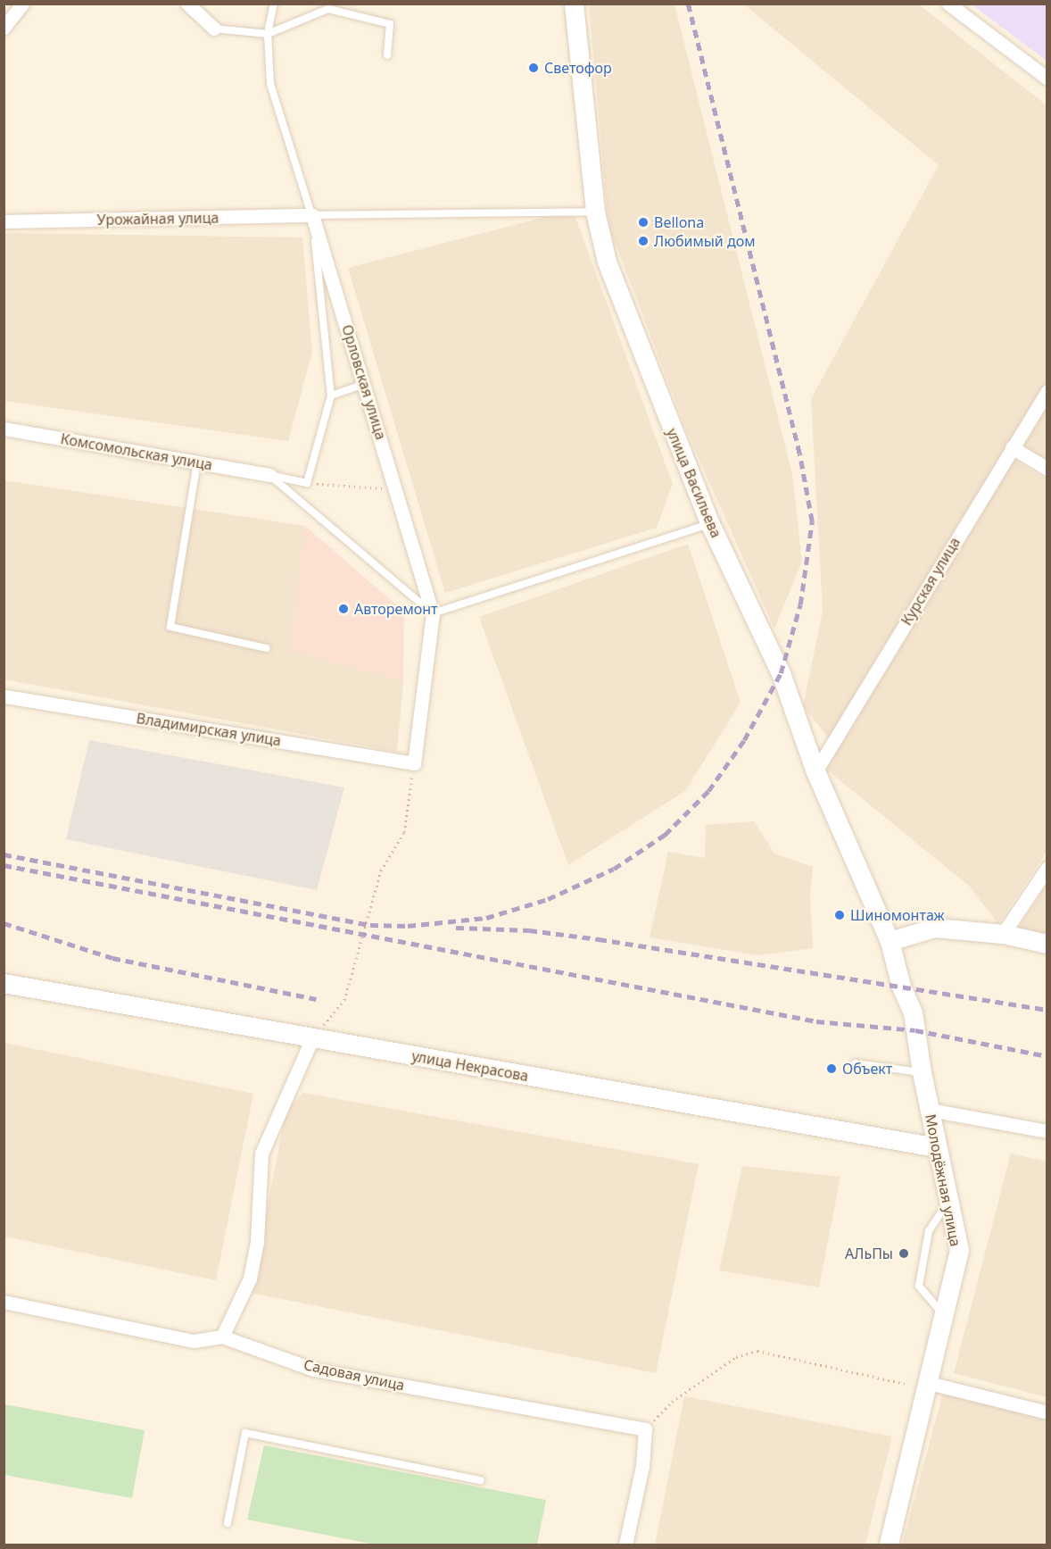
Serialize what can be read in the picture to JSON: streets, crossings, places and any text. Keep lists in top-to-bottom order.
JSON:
{
  "streets": {
    "street": [
      "Урожайная улица",
      "Орловская улица",
      "Комсомольская улица",
      "улица Васильева",
      "Курская улица",
      "Владимирская улица",
      "улица Некрасова",
      "Молодёжная улица",
      "Садовая улица"
    ]
  },
  "crossings": [
    ["Урожайная улица", "Орловская улица"],
    ["Орловская улица", "Владимирская улица"],
    ["улица Васильева", "Курская улица"],
    ["улица Васильева", "Молодёжная улица"],
    ["улица Некрасова", "Молодёжная улица"]
  ],
  "places": [
    "Светофор",
    "Bellona",
    "Любимый дом",
    "Авторемонт",
    "Шиномонтаж",
    "Объект",
    "АЛьПы"
  ]
}
